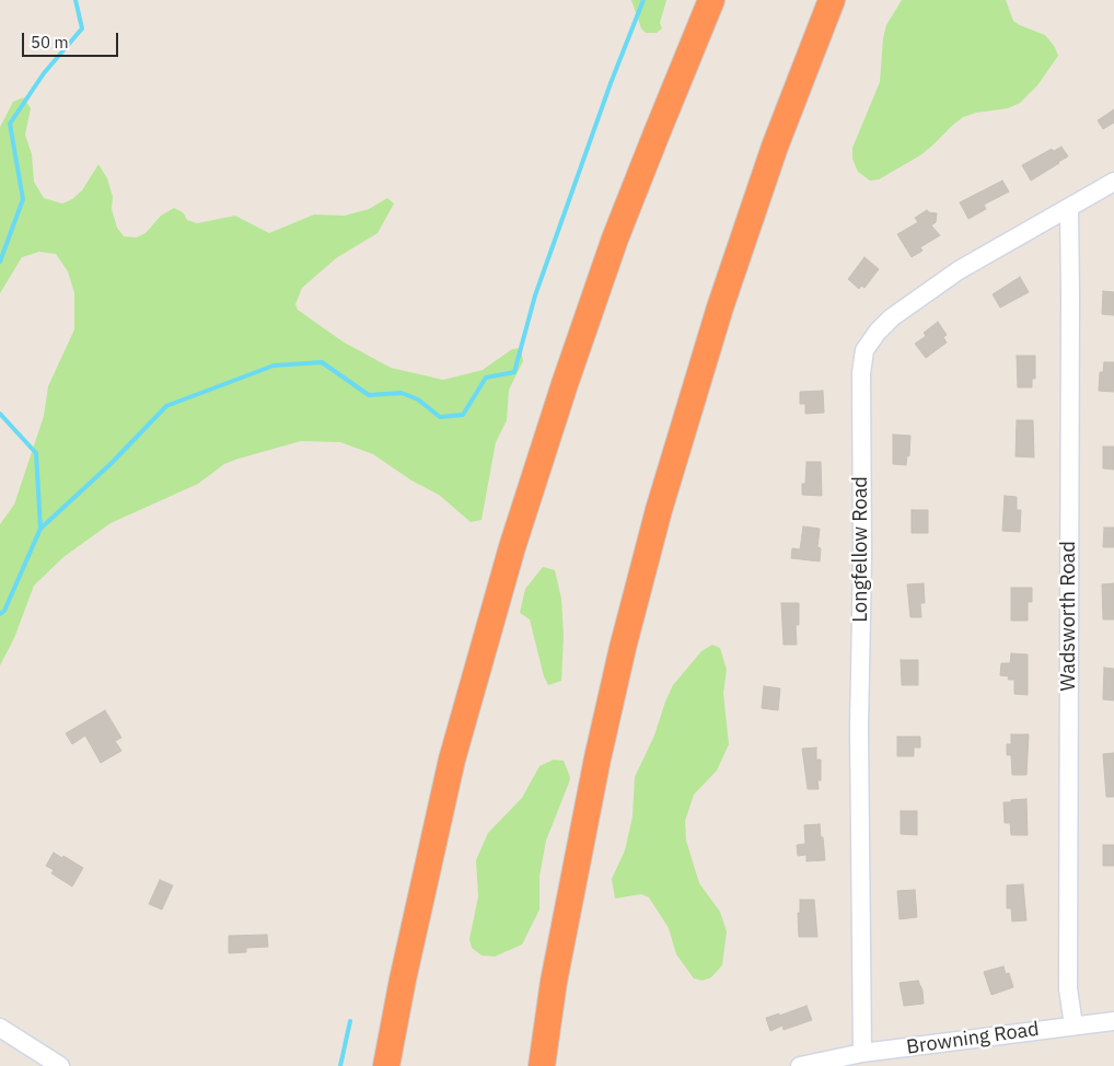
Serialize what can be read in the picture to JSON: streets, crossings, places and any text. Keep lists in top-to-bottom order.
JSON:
{
  "streets": {
    "street": ["Longfellow Road", "Wadsworth Road", "Browning Road"]
  },
  "crossings": [
    ["Longfellow Road", "Wadsworth Road"],
    ["Longfellow Road", "Browning Road"],
    ["Wadsworth Road", "Browning Road"]
  ],
  "scale_bar": "50 m"
}
